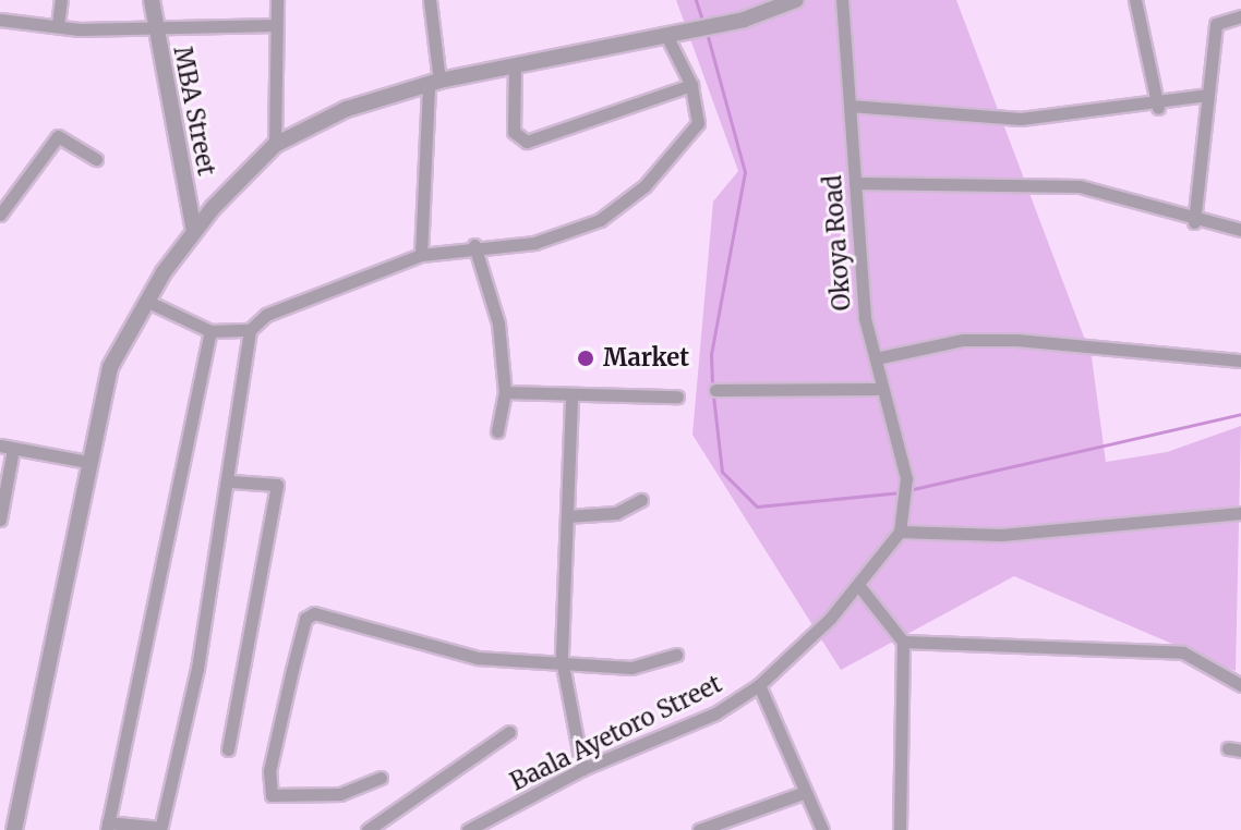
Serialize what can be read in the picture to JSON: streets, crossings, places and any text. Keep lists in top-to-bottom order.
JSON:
{
  "streets": {
    "street": ["MBA Street", "Okoya Road", "Baala Ayetoro Street"]
  },
  "crossings": [
    ["Okoya Road", "Baala Ayetoro Street"]
  ],
  "places": ["Market"]
}
